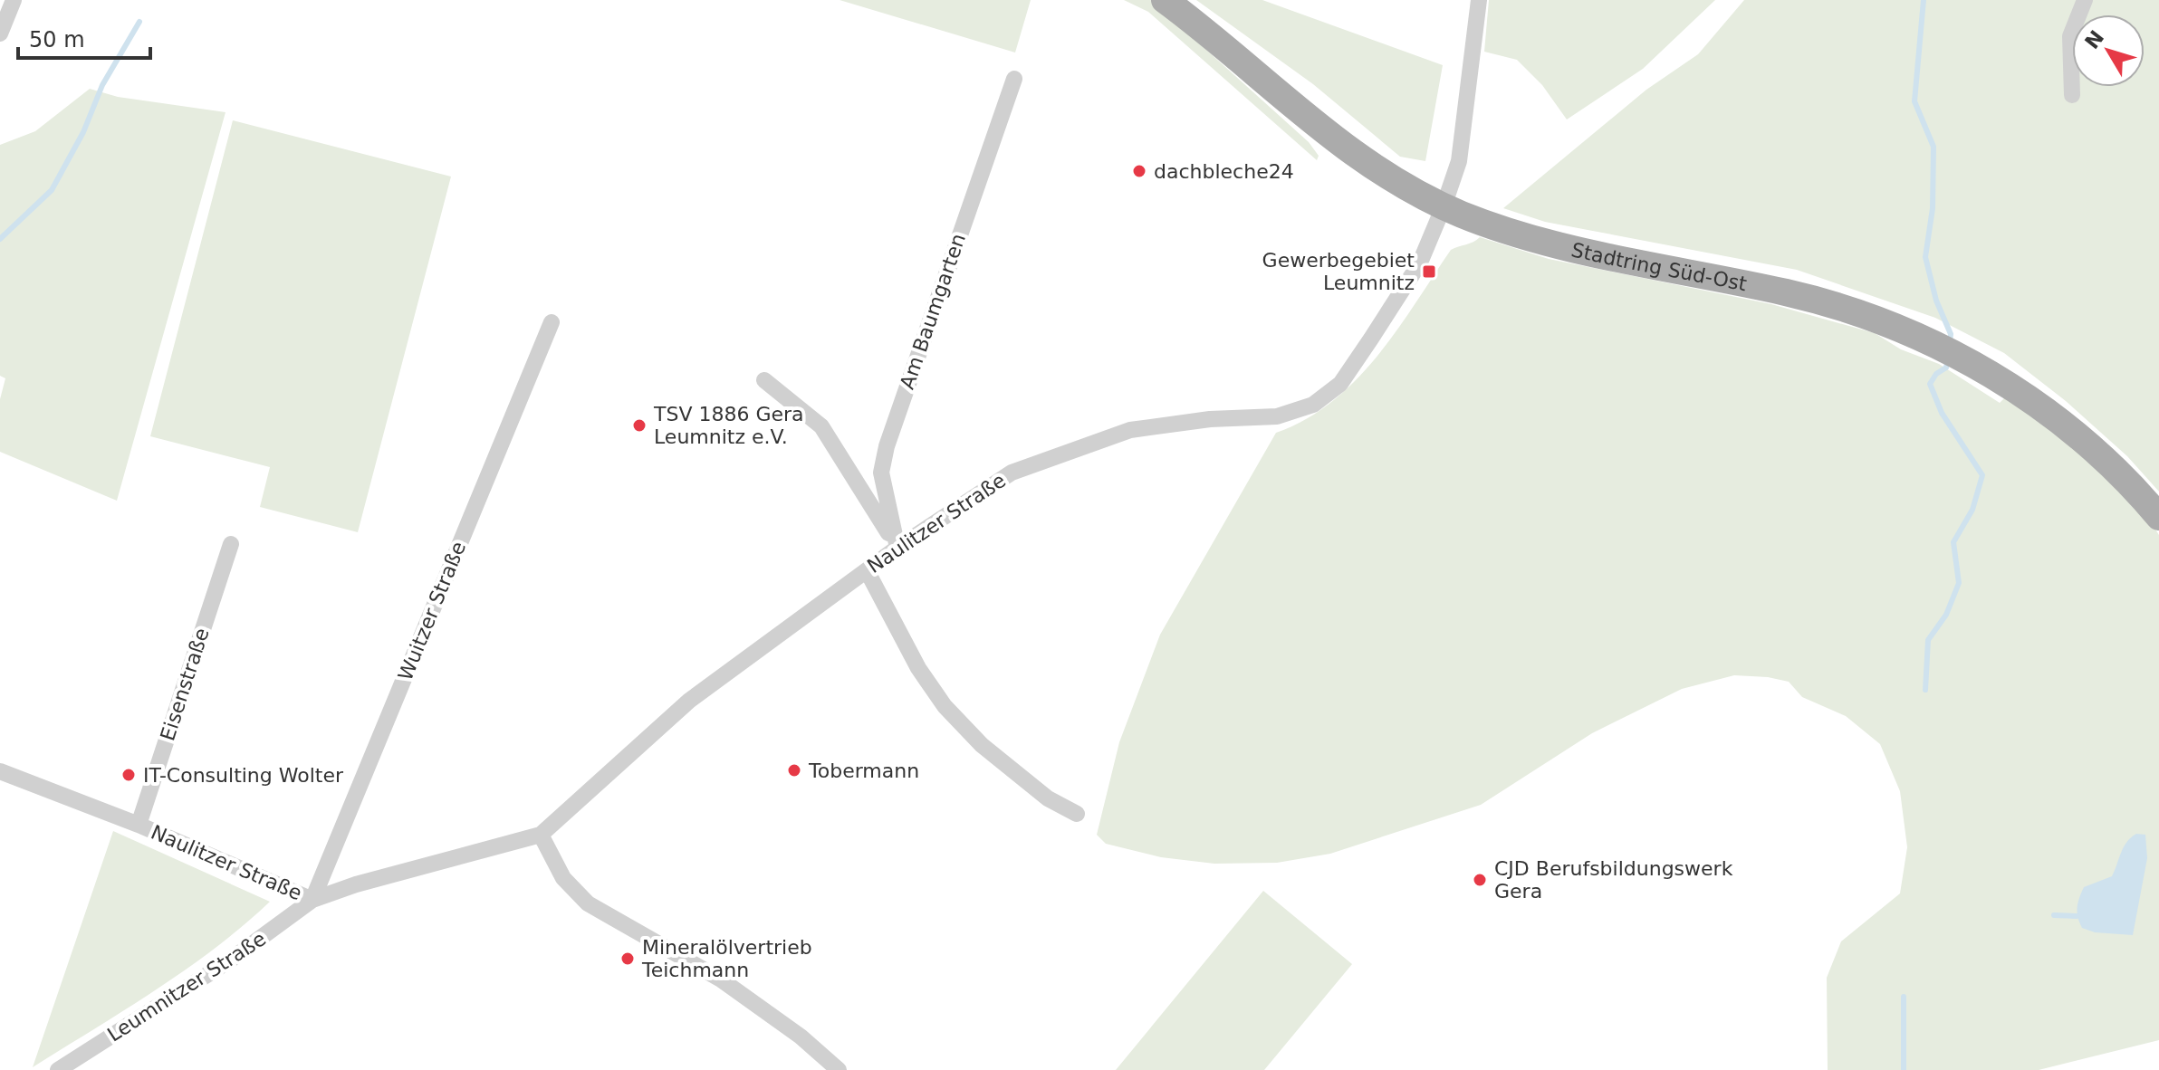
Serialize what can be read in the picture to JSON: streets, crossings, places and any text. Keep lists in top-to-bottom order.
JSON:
{
  "streets": {
    "main road": ["Stadtring Süd-Ost"],
    "street": [
      "Am Baumgarten",
      "Naulitzer Straße",
      "Wuitzer Straße",
      "Eisenstraße",
      "Leumnitzer Straße"
    ]
  },
  "crossings": [
    ["Stadtring Süd-Ost", "Naulitzer Straße"],
    ["Am Baumgarten", "Naulitzer Straße"],
    ["Naulitzer Straße", "Wuitzer Straße"],
    ["Naulitzer Straße", "Eisenstraße"],
    ["Naulitzer Straße", "Leumnitzer Straße"],
    ["Wuitzer Straße", "Leumnitzer Straße"]
  ],
  "places": {
    "other": [
      "dachbleche24",
      "TSV 1886 Gera Leumnitz e.V.",
      "Tobermann",
      "IT-Consulting Wolter",
      "CJD Berufsbildungswerk Gera",
      "Mineralölvertrieb Teichmann"
    ],
    "transit": ["Gewerbegebiet Leumnitz"]
  },
  "scale_bar": "50 m",
  "north": "top left"
}
